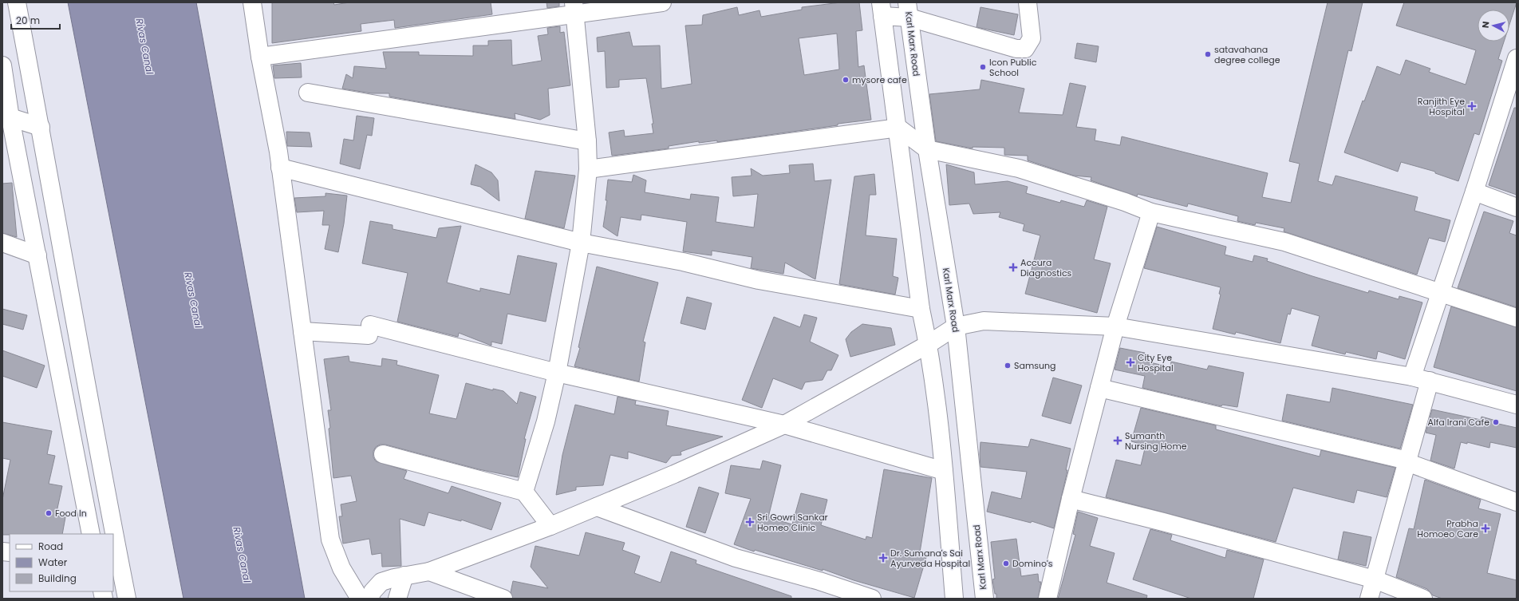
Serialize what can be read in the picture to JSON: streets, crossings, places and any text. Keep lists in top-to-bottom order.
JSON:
{
  "streets": {
    "street": ["Karl Marx Road"]
  },
  "water": ["Rivas Canal"],
  "places": {
    "other": [
      "satavahana degree college",
      "Icon Public School",
      "mysore cafe",
      "Samsung",
      "Alfa Irani Cafe",
      "Food In",
      "Domino's"
    ],
    "health": [
      "Ranjith Eye Hospital",
      "Accura Diagnostics",
      "City Eye Hospital",
      "Sumanth Nursing Home",
      "Sri Gowri Sankar Homeo Clinic",
      "Prabha Homoeo Care",
      "Dr. Sumana's Sai Ayurveda Hospital"
    ]
  },
  "legend": ["Road", "Water", "Building"],
  "scale_bar": "20 m",
  "north": "left"
}
